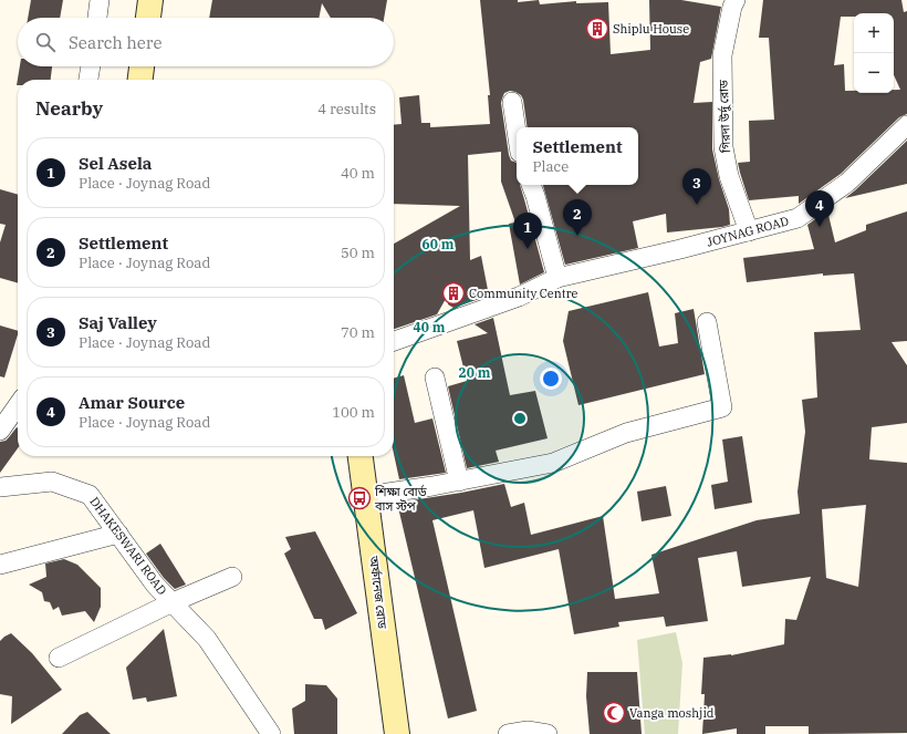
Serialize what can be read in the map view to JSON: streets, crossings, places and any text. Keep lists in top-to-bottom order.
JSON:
{
  "streets": {
    "main road": ["অর্ফানেজ রোড"],
    "street": ["গিরদা উর্দু রোড", "JOYNAG ROAD", "DHAKESWARI ROAD"]
  },
  "crossings": [
    ["গিরদা উর্দু রোড", "JOYNAG ROAD"]
  ],
  "places": {
    "building": ["Shiplu House", "Community Centre"],
    "bus stop": ["শিক্ষা বোর্ড বাস স্টপ"],
    "mosque": ["Vanga moshjid"]
  },
  "page": {
    "map_buttons": ["+", "−"],
    "search": "Search here",
    "heading": ["Nearby", "4 results"],
    "popup": ["Settlement", "Place"],
    "list": [
      {
        "mark": "1",
        "name": "Sel Asela",
        "note": "Place · Joynag Road",
        "value": "40 m"
      },
      {
        "mark": "2",
        "name": "Settlement",
        "note": "Place · Joynag Road",
        "value": "50 m"
      },
      {
        "mark": "3",
        "name": "Saj Valley",
        "note": "Place · Joynag Road",
        "value": "70 m"
      },
      {
        "mark": "4",
        "name": "Amar Source",
        "note": "Place · Joynag Road",
        "value": "100 m"
      }
    ],
    "pins": [
      "3",
      "4",
      "2",
      "1"
    ]
  },
  "rings": ["60 m", "40 m", "20 m"]
}
